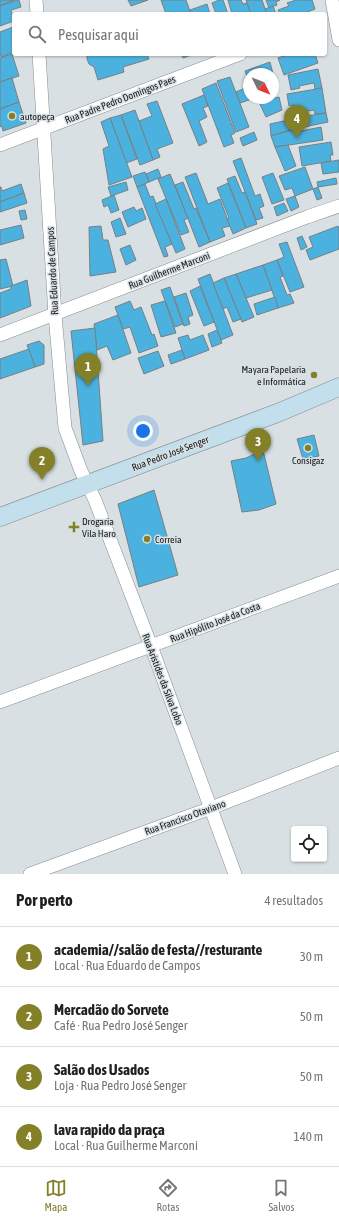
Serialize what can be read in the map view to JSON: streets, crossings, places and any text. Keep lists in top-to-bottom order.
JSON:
{
  "streets": {
    "main road": ["Rua Pedro José Senger"],
    "street": [
      "Rua Padre Pedro Domingos Paes",
      "Rua Guilherme Marconi",
      "Rua Eduardo de Campos",
      "Rua Hipólito José da Costa",
      "Rua Aristides da Silva Lobo",
      "Rua Francisco Otaviano"
    ]
  },
  "crossings": [
    ["Rua Padre Pedro Domingos Paes", "Rua Eduardo de Campos"],
    ["Rua Guilherme Marconi", "Rua Eduardo de Campos"],
    ["Rua Eduardo de Campos", "Rua Pedro José Senger"],
    ["Rua Eduardo de Campos", "Rua Aristides da Silva Lobo"],
    ["Rua Pedro José Senger", "Rua Aristides da Silva Lobo"],
    ["Rua Hipólito José da Costa", "Rua Aristides da Silva Lobo"],
    ["Rua Aristides da Silva Lobo", "Rua Francisco Otaviano"]
  ],
  "places": {
    "other": [
      "autopeça",
      "Mayara Papelaria e Informática",
      "Consigaz",
      "Correia"
    ],
    "health": ["Drogaria Vila Haro"]
  },
  "north": "bottom right",
  "page": {
    "search": "Pesquisar aqui",
    "pins": [
      "4",
      "1",
      "3",
      "2"
    ],
    "heading": ["Por perto", "4 resultados"],
    "list": [
      {
        "mark": "1",
        "name": "academia//salão de festa//resturante",
        "note": "Local · Rua Eduardo de Campos",
        "value": "30 m"
      },
      {
        "mark": "2",
        "name": "Mercadão do Sorvete",
        "note": "Café · Rua Pedro José Senger",
        "value": "50 m"
      },
      {
        "mark": "3",
        "name": "Salão dos Usados",
        "note": "Loja · Rua Pedro José Senger",
        "value": "50 m"
      },
      {
        "mark": "4",
        "name": "lava rapido da praça",
        "note": "Local · Rua Guilherme Marconi",
        "value": "140 m"
      }
    ],
    "nav": ["Mapa", "Rotas", "Salvos"]
  }
}
